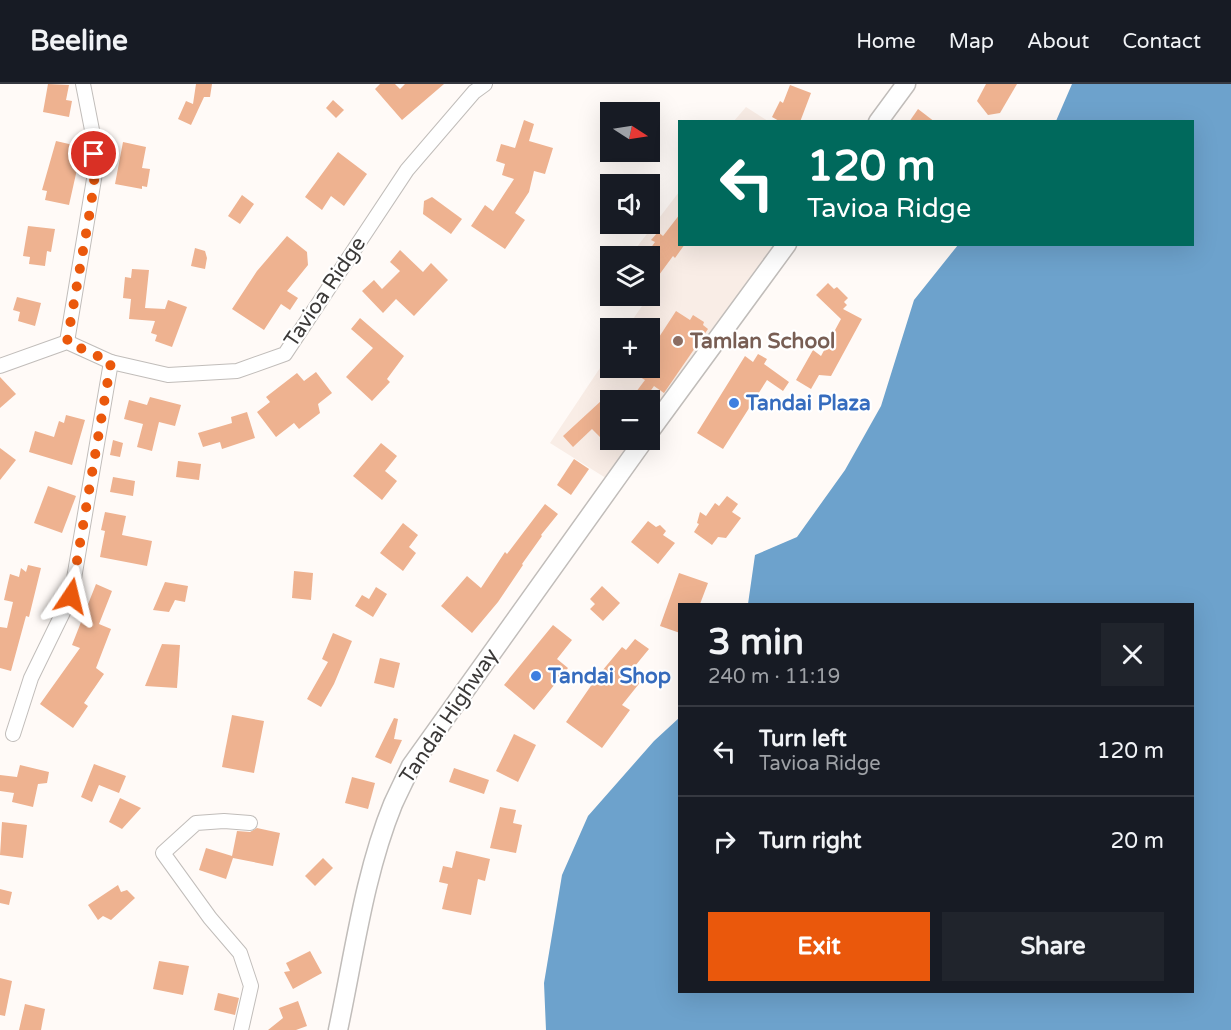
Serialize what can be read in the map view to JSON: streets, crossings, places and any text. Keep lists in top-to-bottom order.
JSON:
{
  "streets": {
    "main road": ["Tandai Highway"],
    "street": ["Tavioa Ridge"]
  },
  "places": ["Tamlan School", "Tandai Plaza", "Tandai Shop"],
  "north": "right",
  "page": {
    "header": "Beeline",
    "nav": [
      "Home",
      "Map",
      "About",
      "Contact"
    ],
    "map_buttons": ["+", "−"],
    "turn": ["120 m", "Tavioa Ridge"],
    "heading": ["3 min", "240 m · 11:19"],
    "list": [
      {
        "name": "Turn left",
        "note": "Tavioa Ridge",
        "value": "120 m"
      },
      {
        "name": "Turn right",
        "value": "20 m"
      }
    ],
    "buttons": ["Exit", "Share"]
  }
}
